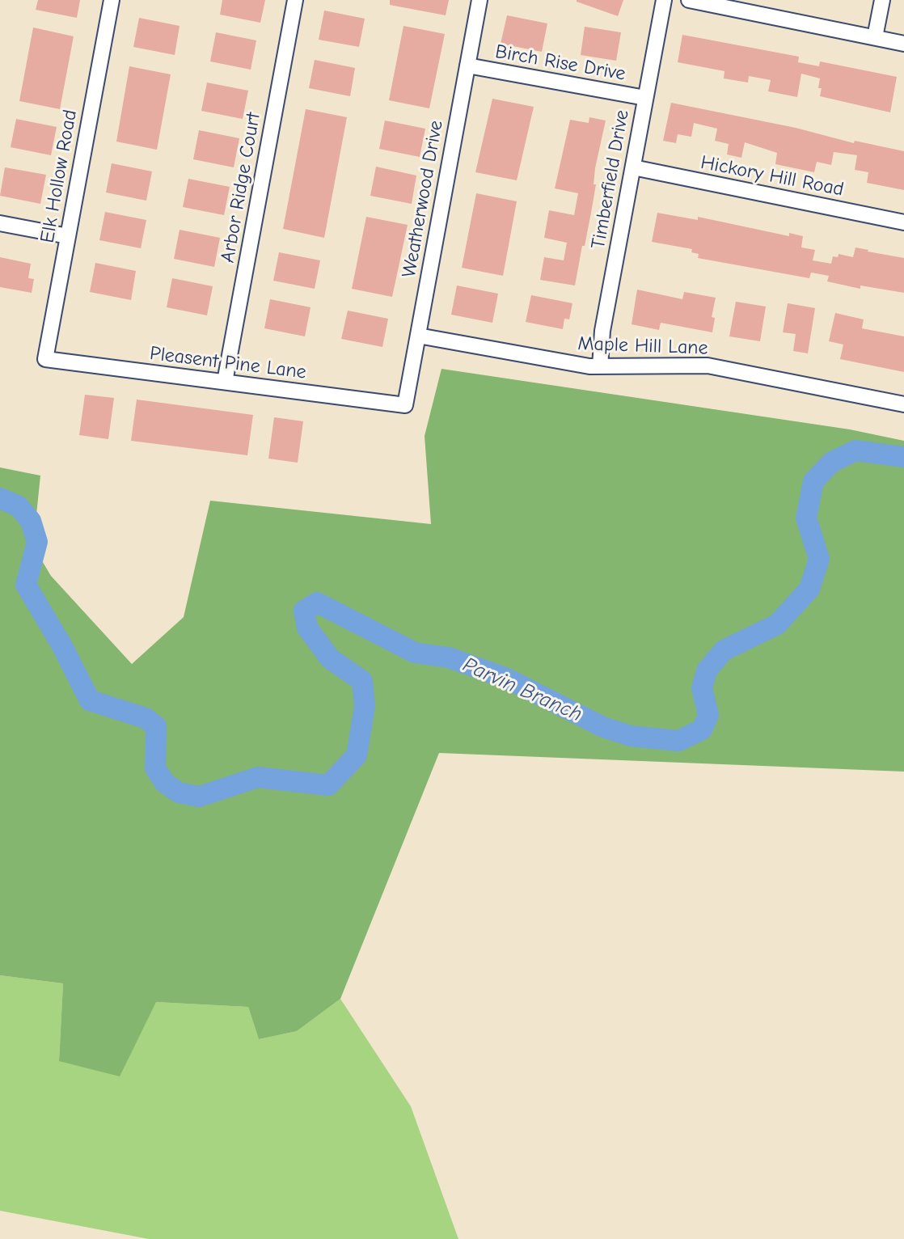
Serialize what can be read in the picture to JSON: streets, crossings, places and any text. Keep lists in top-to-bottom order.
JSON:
{
  "streets": {
    "street": [
      "Birch Rise Drive",
      "Elk Hollow Road",
      "Hickory Hill Road",
      "Timberfield Drive",
      "Arbor Ridge Court",
      "Weatherwood Drive",
      "Maple Hill Lane",
      "Pleasent Pine Lane"
    ]
  },
  "crossings": [
    ["Birch Rise Drive", "Timberfield Drive"],
    ["Birch Rise Drive", "Weatherwood Drive"],
    ["Elk Hollow Road", "Pleasent Pine Lane"],
    ["Hickory Hill Road", "Timberfield Drive"],
    ["Timberfield Drive", "Maple Hill Lane"],
    ["Arbor Ridge Court", "Pleasent Pine Lane"],
    ["Weatherwood Drive", "Maple Hill Lane"],
    ["Weatherwood Drive", "Pleasent Pine Lane"]
  ],
  "water": ["Parvin Branch"]
}
